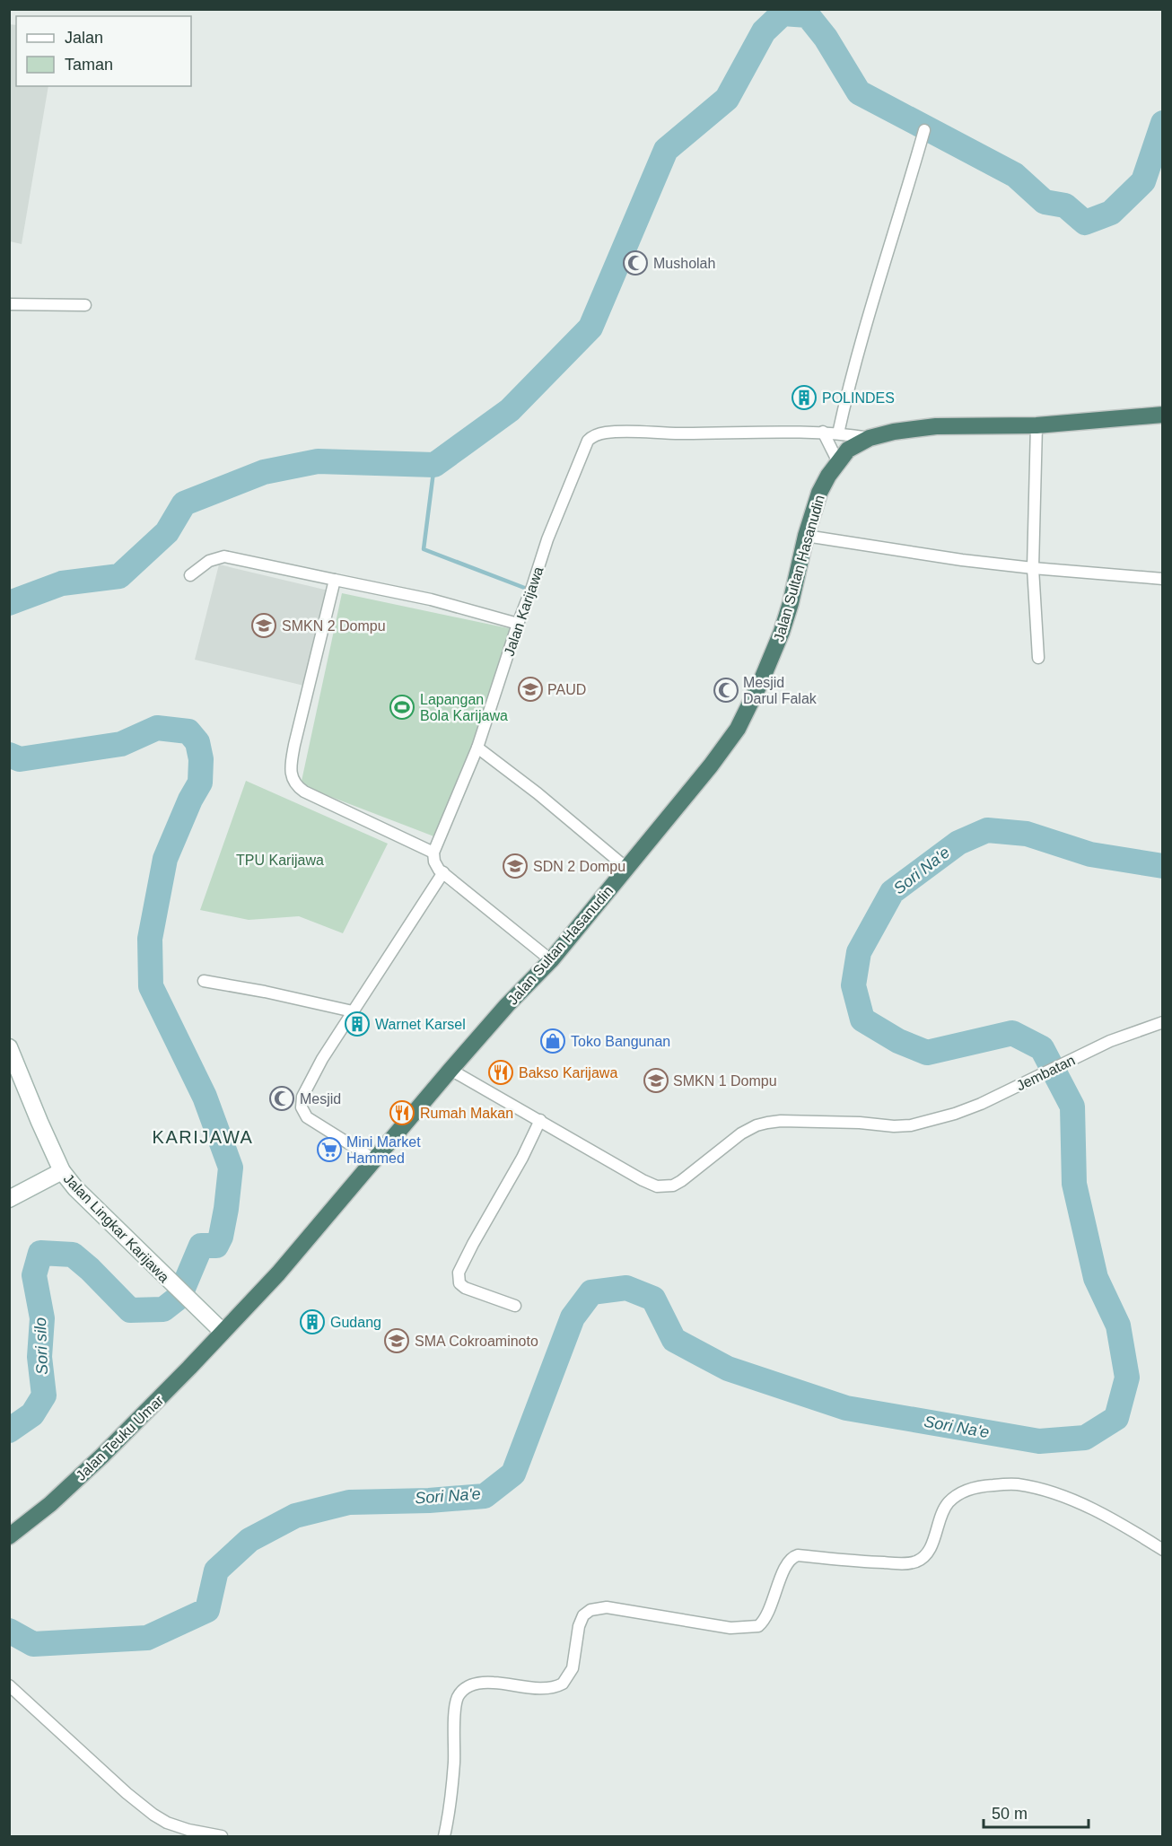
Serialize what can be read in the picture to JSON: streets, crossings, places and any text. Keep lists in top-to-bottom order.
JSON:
{
  "streets": {
    "highway": ["Jalan Sultan Hasanudin", "Jalan Teuku Umar"],
    "main road": ["Jalan Lingkar Karijawa"],
    "street": ["Jalan Karijawa", "Jembatan"]
  },
  "crossings": [
    ["Jalan Sultan Hasanudin", "Jalan Lingkar Karijawa"],
    ["Jalan Sultan Hasanudin", "Jalan Teuku Umar"],
    ["Jalan Lingkar Karijawa", "Jalan Teuku Umar"]
  ],
  "districts": ["KARIJAWA"],
  "water": ["Sori Na'e", "Sori silo"],
  "parks": ["TPU Karijawa"],
  "places": {
    "mosque": ["Musholah", "Mesjid Darul Falak", "Mesjid"],
    "building": ["POLINDES", "Warnet Karsel", "Gudang"],
    "school or university": [
      "SMKN 2 Dompu",
      "PAUD",
      "SDN 2 Dompu",
      "SMKN 1 Dompu",
      "SMA Cokroaminoto"
    ],
    "sports": ["Lapangan Bola Karijawa"],
    "shop": ["Toko Bangunan"],
    "restaurant": ["Bakso Karijawa", "Rumah Makan"],
    "supermarket": ["Mini Market Hammed"]
  },
  "legend": ["Jalan", "Taman"],
  "scale_bar": "50 m"
}
